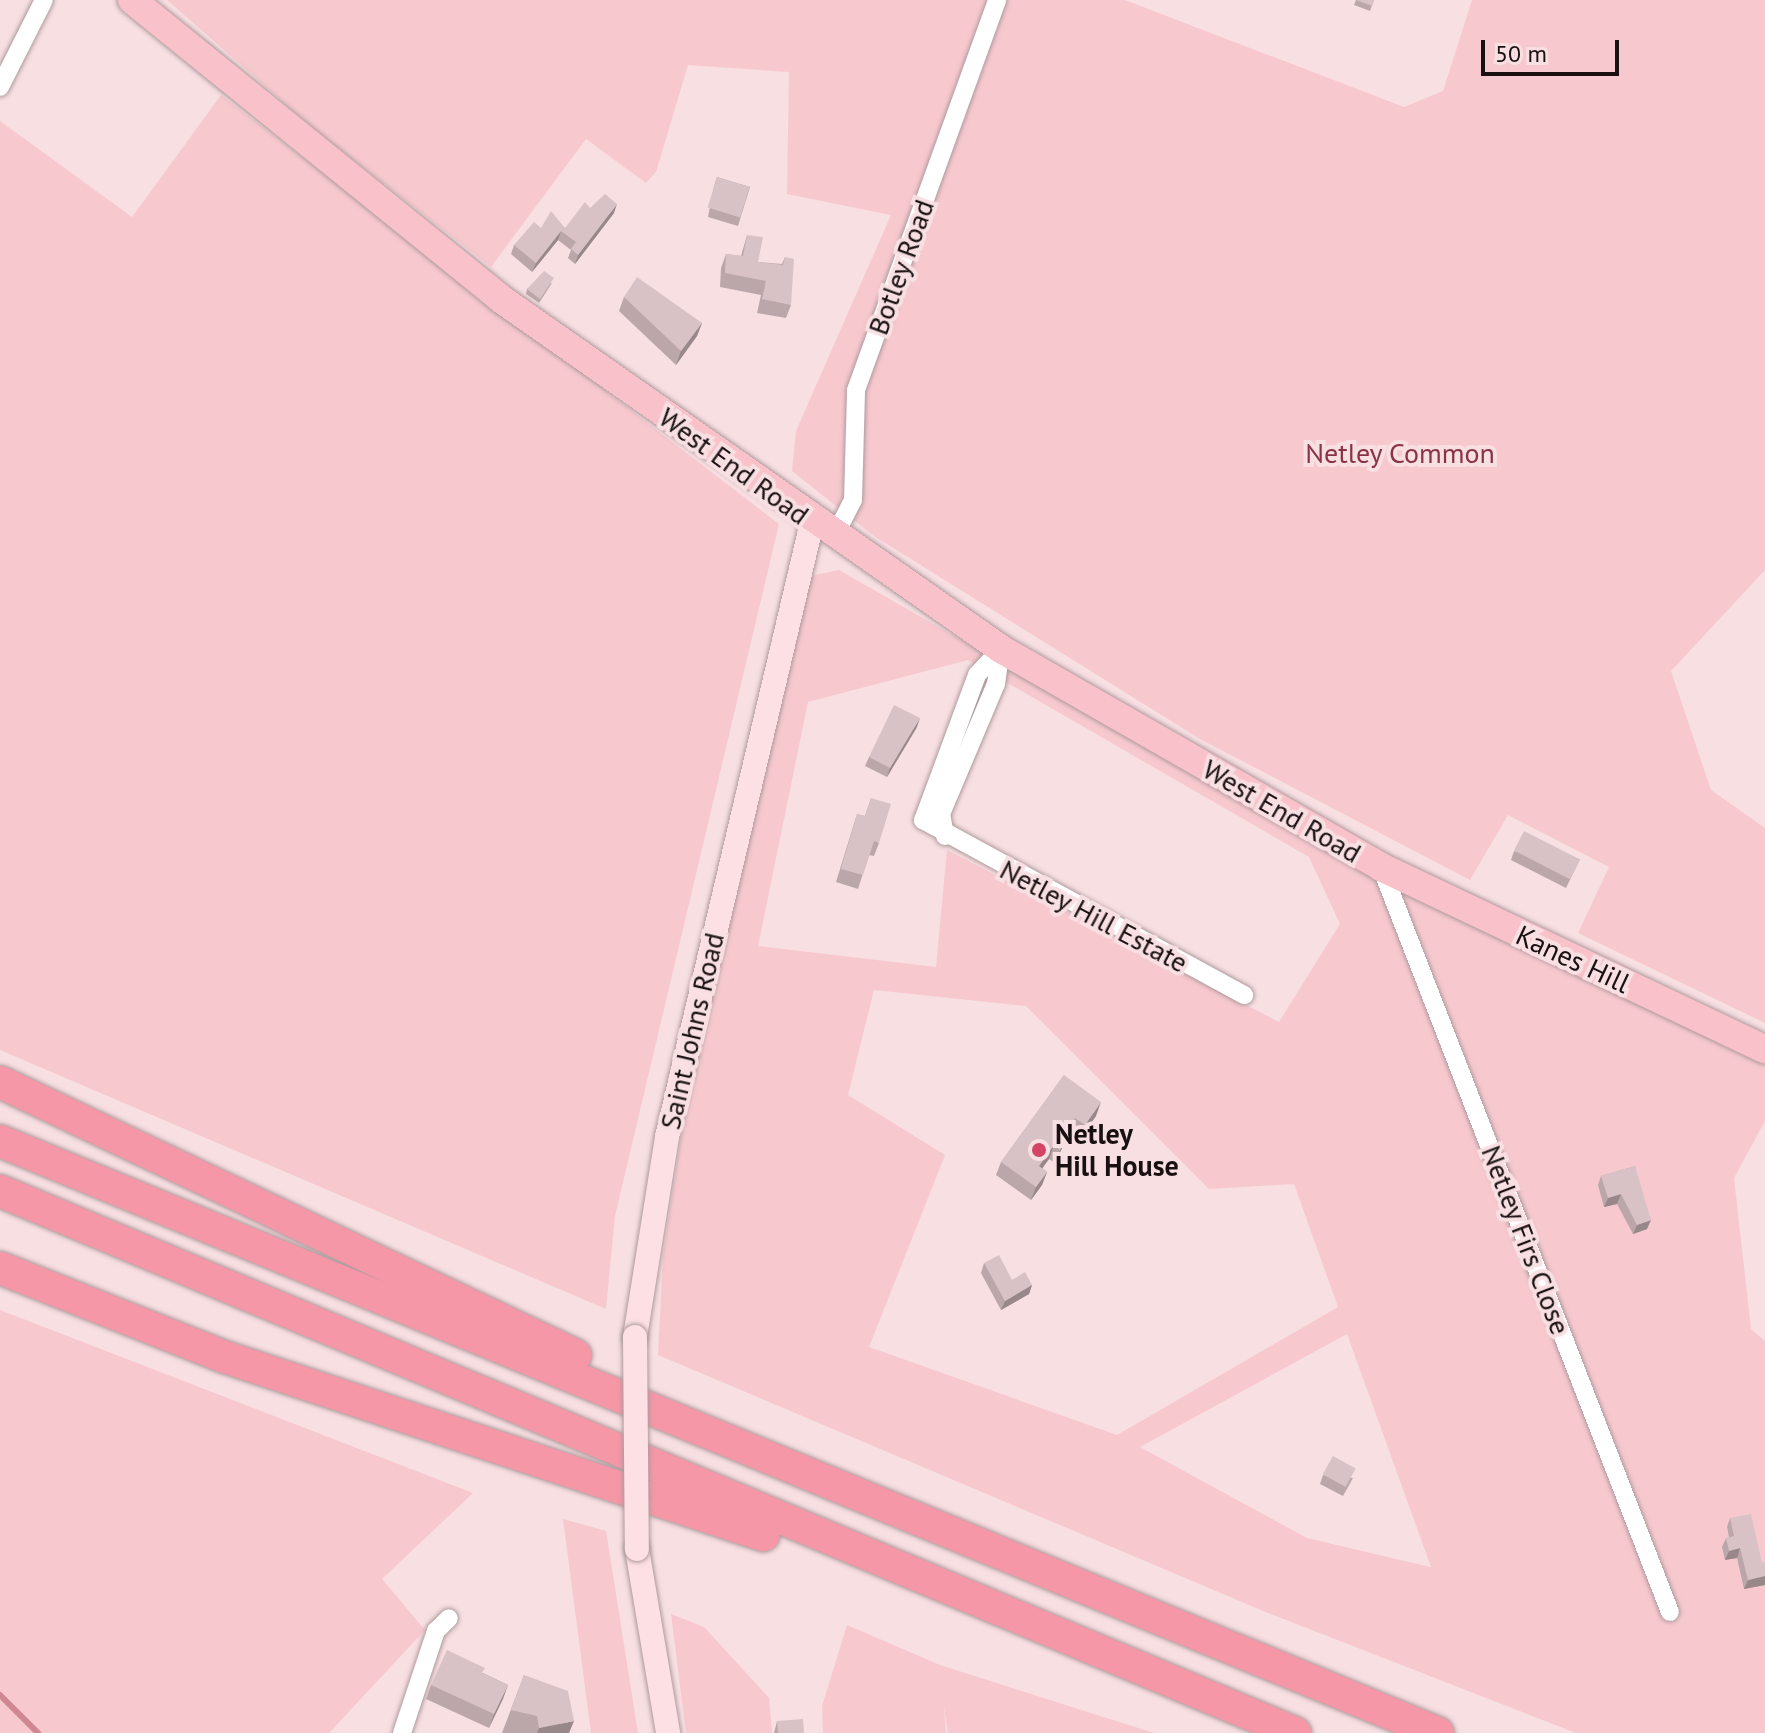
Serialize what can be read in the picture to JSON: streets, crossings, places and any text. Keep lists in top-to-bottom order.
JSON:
{
  "streets": {
    "main road": ["West End Road", "Kanes Hill", "Saint Johns Road"],
    "street": ["Botley Road", "Netley Hill Estate", "Netley Firs Close"]
  },
  "crossings": [
    ["Botley Road", "West End Road"],
    ["Botley Road", "Saint Johns Road"],
    ["West End Road", "Netley Hill Estate"],
    ["West End Road", "Kanes Hill"],
    ["West End Road", "Saint Johns Road"],
    ["West End Road", "Netley Firs Close"],
    ["Kanes Hill", "Netley Firs Close"]
  ],
  "parks": ["Netley Common"],
  "places": ["Netley Hill House"],
  "scale_bar": "50 m"
}
